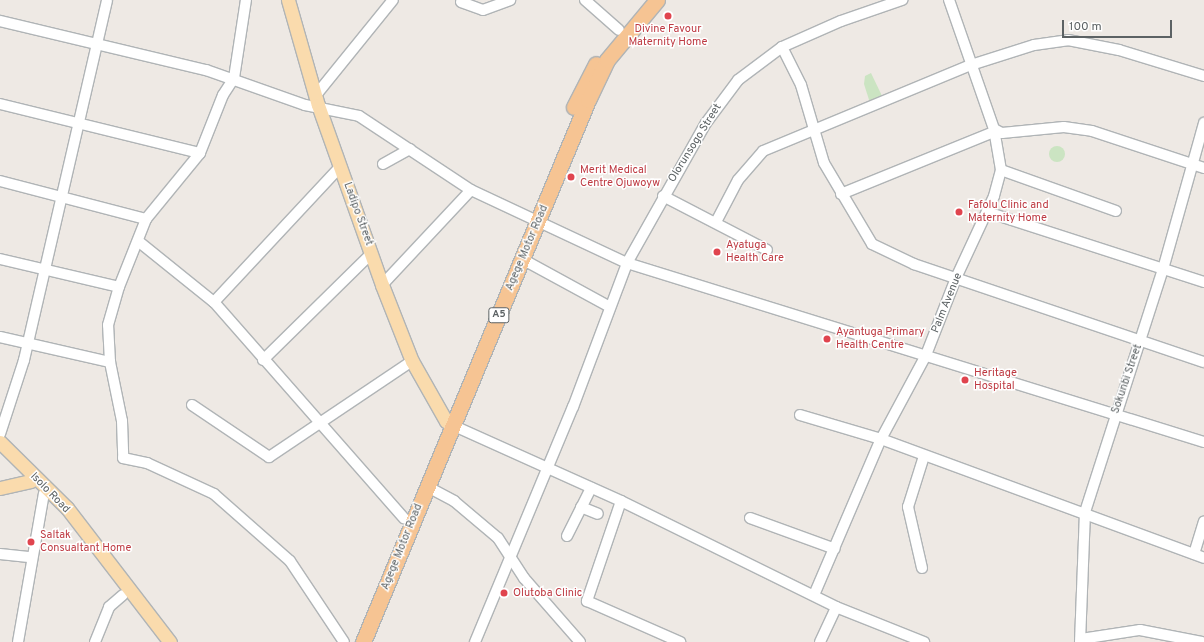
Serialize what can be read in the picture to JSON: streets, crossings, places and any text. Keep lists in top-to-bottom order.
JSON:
{
  "streets": {
    "highway": ["Agege Motor Road", "A5"],
    "main road": ["Ladipo Street", "Isolo Road"],
    "street": ["Olorunsogo Street", "Palm Avenue", "Sokunbi Street"]
  },
  "crossings": [
    ["Ladipo Street", "Agege Motor Road"]
  ],
  "places": [
    "Divine Favour Maternity Home",
    "Merit Medical Centre Ojuwoyw",
    "Fafolu Clinic and Maternity Home",
    "Ayatuga Health Care",
    "Ayantuga Primary Health Centre",
    "Heritage Hospital",
    "Saltak Consualtant Home",
    "Olutoba Clinic"
  ],
  "scale_bar": "100 m"
}
